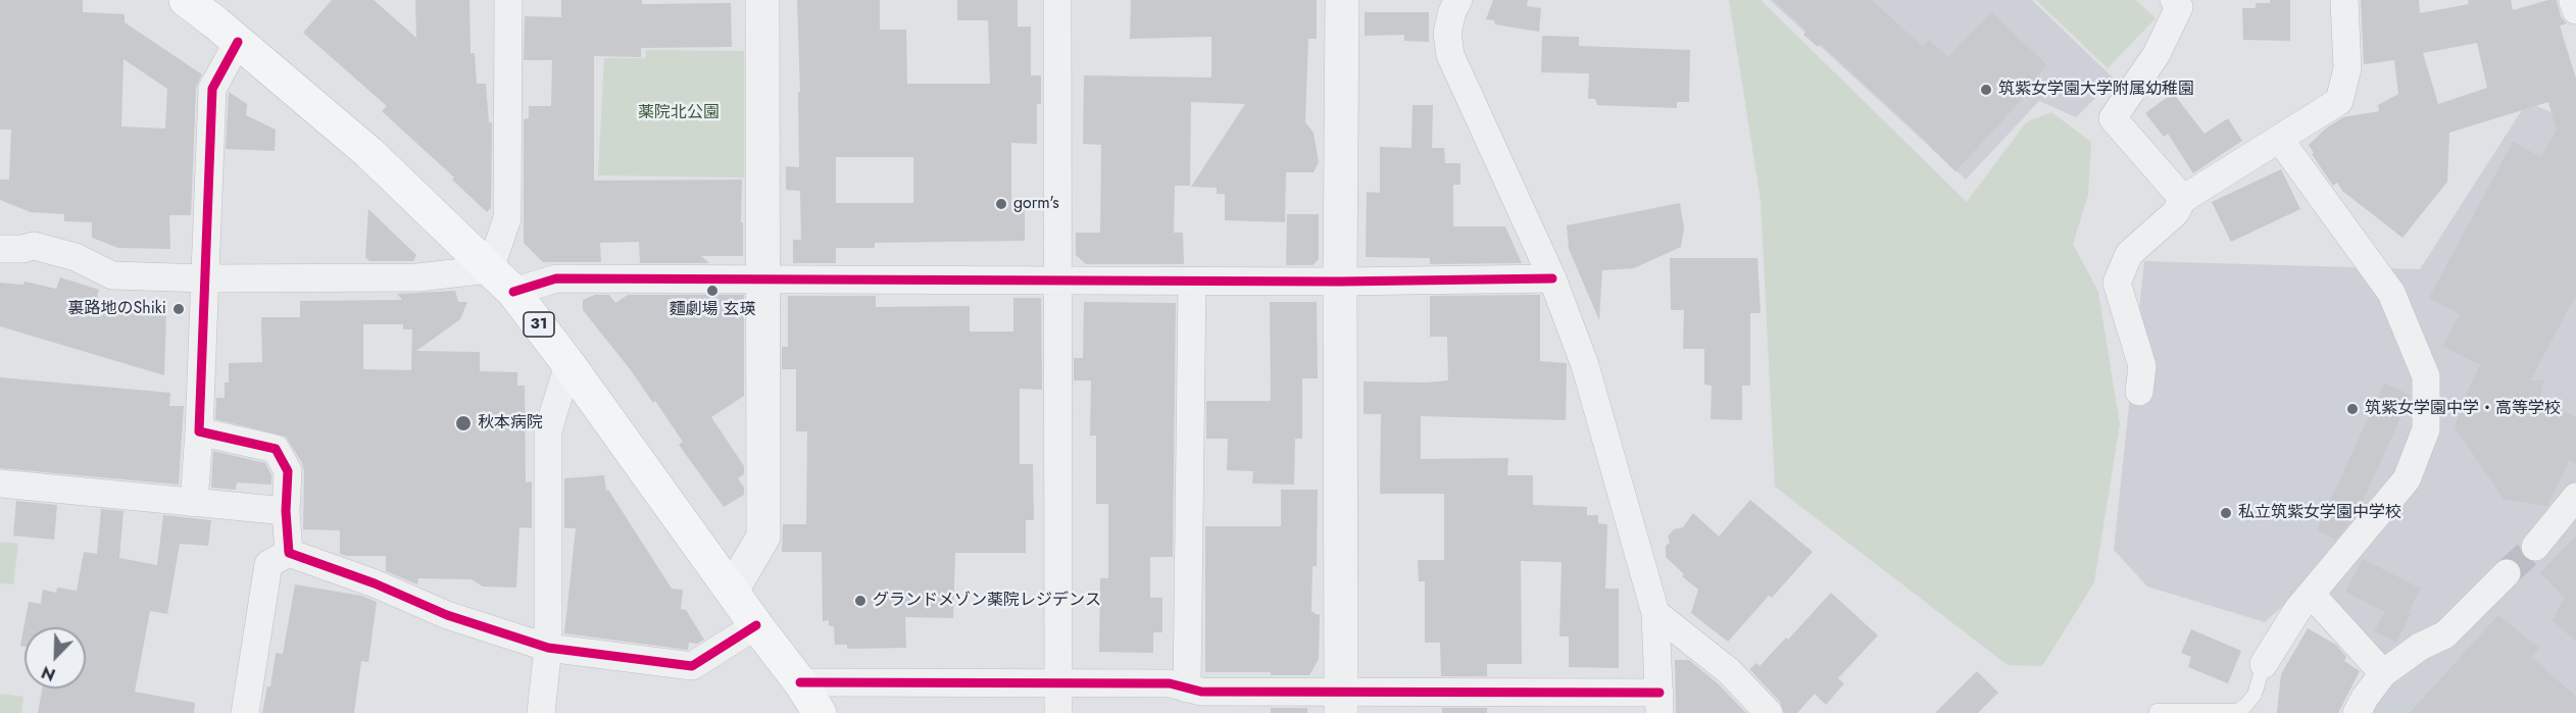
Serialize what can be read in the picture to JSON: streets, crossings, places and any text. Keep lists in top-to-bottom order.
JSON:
{
  "streets": {
    "main road": ["31"]
  },
  "parks": ["薬院北公園"],
  "places": [
    "筑紫女学園大学附属幼稚園",
    "gorm's",
    "麵劇場 玄瑛",
    "裏路地のShiki",
    "筑紫女学園中学・高等学校",
    "秋本病院",
    "私立筑紫女学園中学校",
    "グランドメゾン薬院レジデンス"
  ],
  "north": "bottom left"
}
